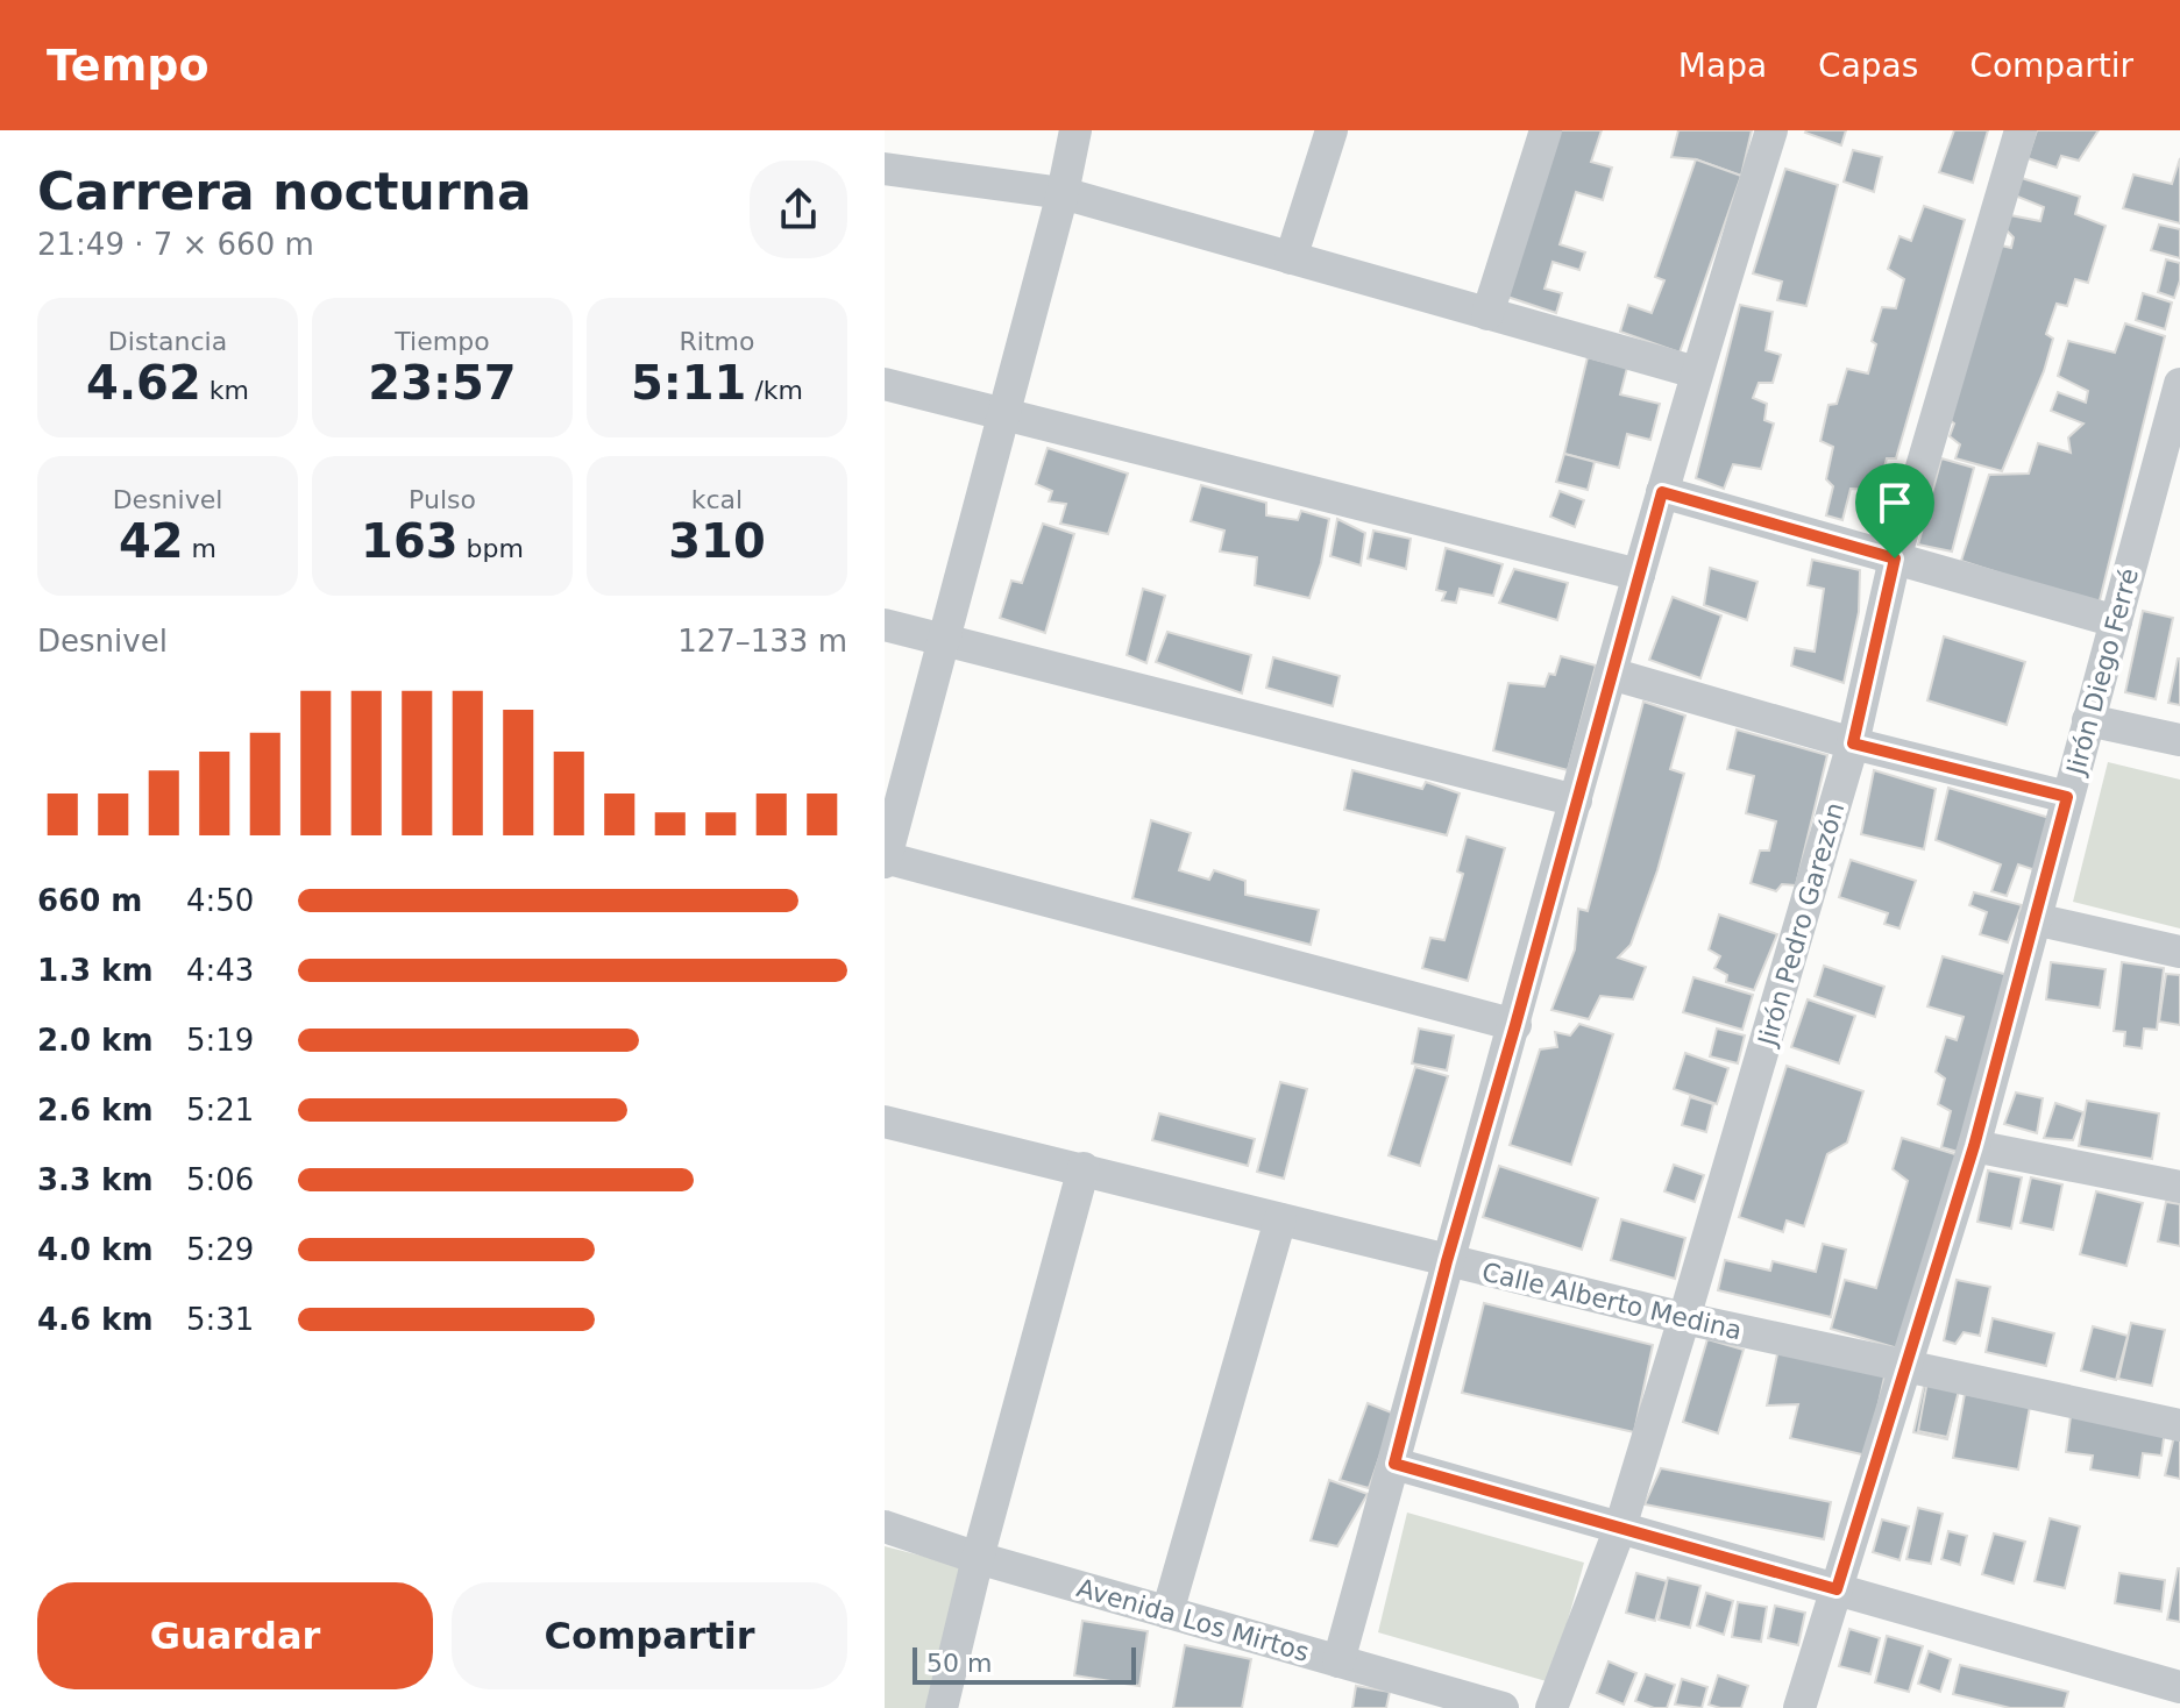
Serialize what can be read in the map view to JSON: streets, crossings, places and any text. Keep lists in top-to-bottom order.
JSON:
{
  "streets": {
    "street": [
      "Jirón Diego Ferré",
      "Jirón Pedro Garezón",
      "Calle Alberto Medina",
      "Avenida Los Mirtos"
    ]
  },
  "crossings": [
    ["Jirón Diego Ferré", "Calle Alberto Medina"],
    ["Jirón Pedro Garezón", "Calle Alberto Medina"]
  ],
  "scale_bar": "50 m",
  "page": {
    "header": "Tempo",
    "nav": ["Mapa", "Capas", "Compartir"],
    "heading": ["Carrera nocturna", "21:49 · 7 × 660 m"],
    "stats": [
      ["Distancia", "4.62 km"],
      ["Tiempo", "23:57"],
      ["Ritmo", "5:11 /km"],
      ["Desnivel", "42 m"],
      ["Pulso", "163 bpm"],
      ["kcal", "310"]
    ],
    "chart": ["Desnivel", "127–133 m"],
    "list": [
      {
        "name": "660 m",
        "note": "4:50"
      },
      {
        "name": "1.3 km",
        "note": "4:43"
      },
      {
        "name": "2.0 km",
        "note": "5:19"
      },
      {
        "name": "2.6 km",
        "note": "5:21"
      },
      {
        "name": "3.3 km",
        "note": "5:06"
      },
      {
        "name": "4.0 km",
        "note": "5:29"
      },
      {
        "name": "4.6 km",
        "note": "5:31"
      }
    ],
    "buttons": ["Guardar", "Compartir"],
    "scale": "50 m"
  }
}
